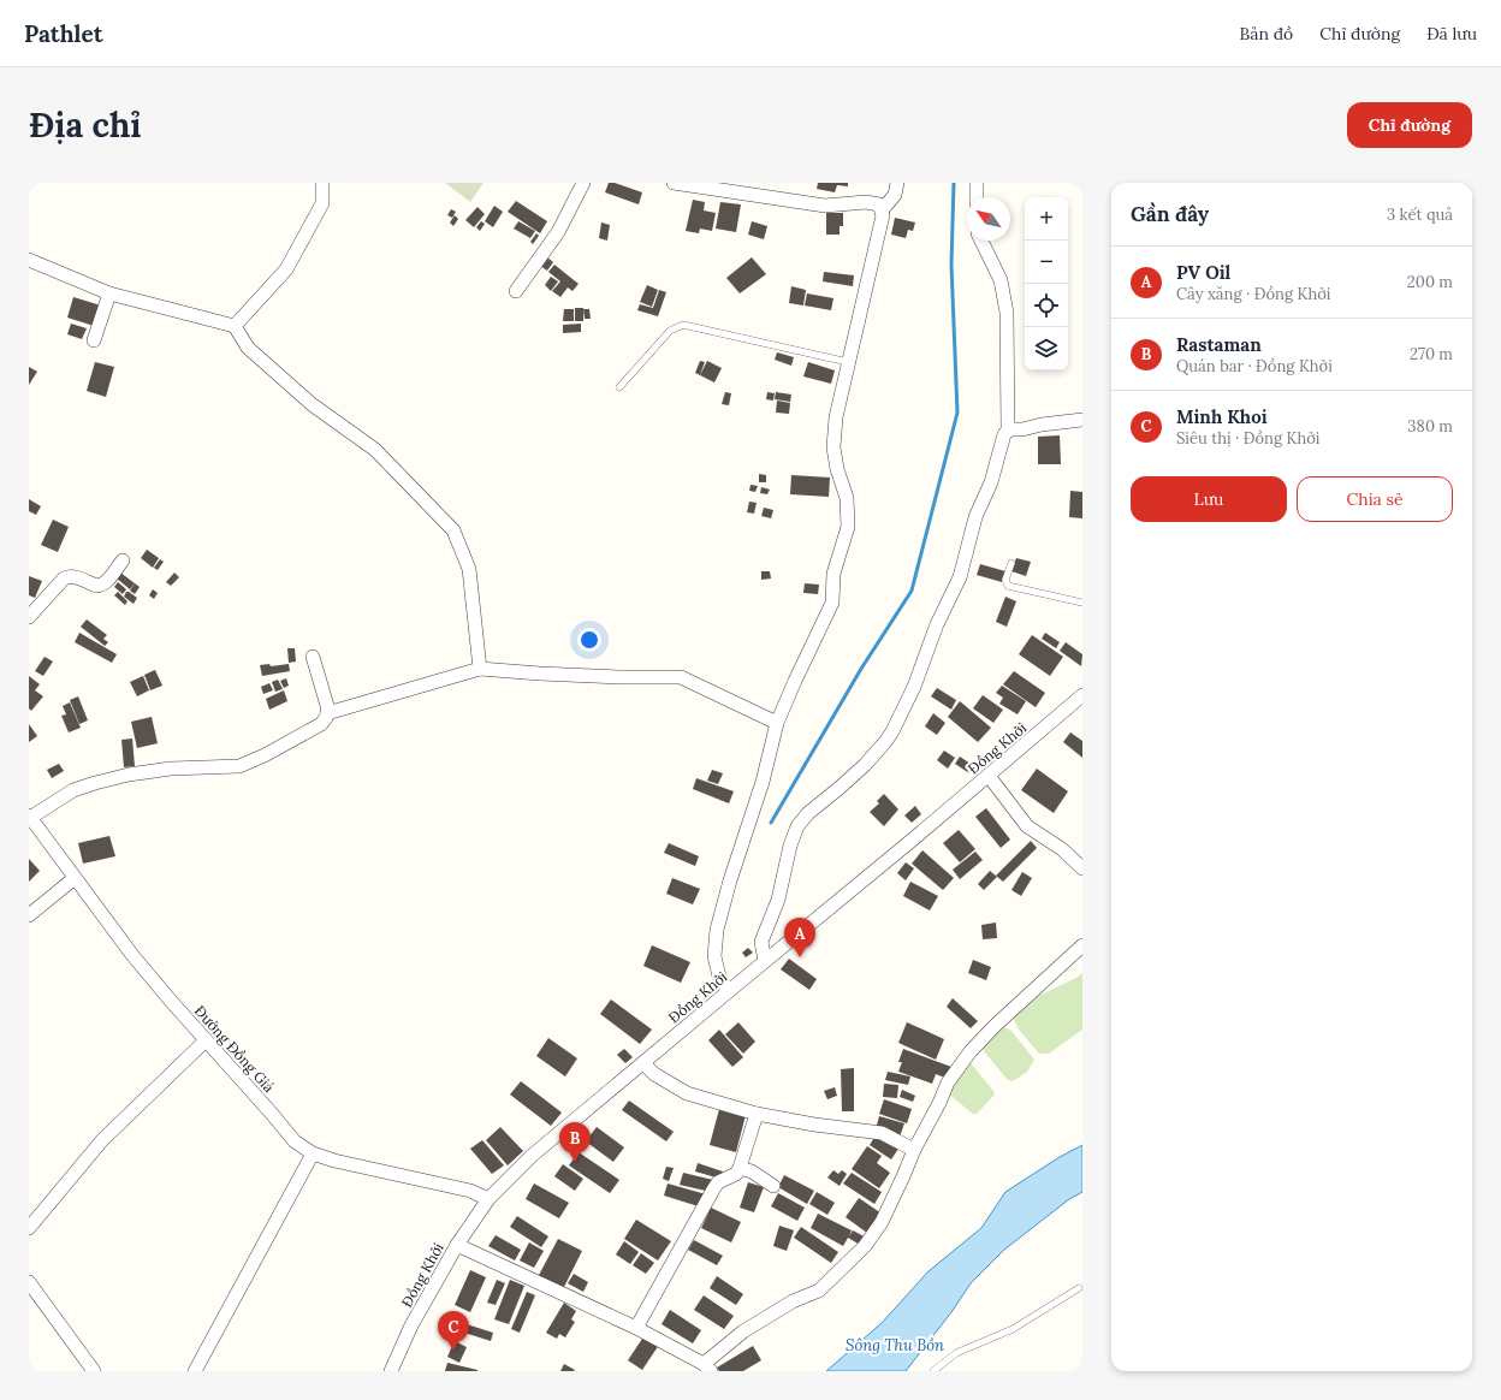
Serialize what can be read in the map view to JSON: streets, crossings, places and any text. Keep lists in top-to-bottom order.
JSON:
{
  "streets": {
    "street": ["Đồng Khởi", "Đường Đồng Giá"]
  },
  "crossings": [
    ["Đồng Khởi", "Đường Đồng Giá"]
  ],
  "water": ["Sông Thu Bồn"],
  "north": "top left",
  "page": {
    "header": "Pathlet",
    "nav": ["Bản đồ", "Chỉ đường", "Đã lưu"],
    "buttons": [
      "Chỉ đường",
      ["Lưu", "Chia sẻ"]
    ],
    "title": "Địa chỉ",
    "heading": ["Gần đây", "3 kết quả"],
    "map_buttons": ["+", "−"],
    "list": [
      {
        "mark": "A",
        "name": "PV Oil",
        "note": "Cây xăng · Đồng Khởi",
        "value": "200 m"
      },
      {
        "mark": "B",
        "name": "Rastaman",
        "note": "Quán bar · Đồng Khởi",
        "value": "270 m"
      },
      {
        "mark": "C",
        "name": "Minh Khoi",
        "note": "Siêu thị · Đồng Khởi",
        "value": "380 m"
      }
    ],
    "pins": ["A", "B", "C"]
  }
}
